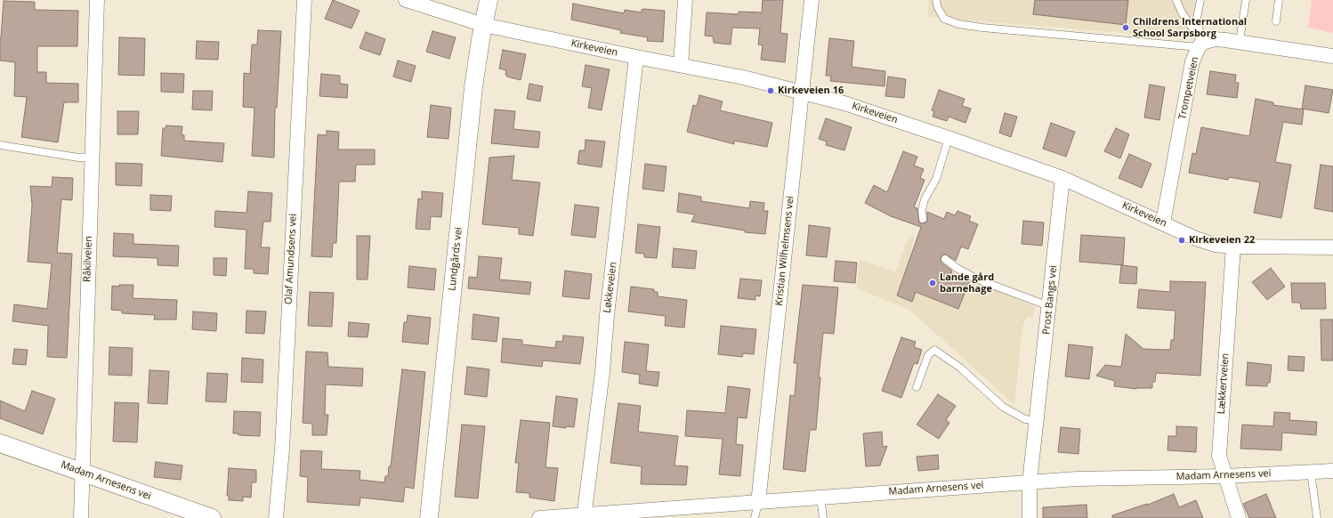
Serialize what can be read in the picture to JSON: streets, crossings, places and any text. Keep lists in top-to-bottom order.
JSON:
{
  "streets": {
    "street": [
      "Kirkeveien",
      "Trompetveien",
      "Kristian Wilhelmsens vei",
      "Råkilveien",
      "Olaf Amundsens vei",
      "Lundgårds vei",
      "Løkkeveien",
      "Prost Bangs vei",
      "Lækkertveien",
      "Madam Arnesens vei"
    ]
  },
  "crossings": [
    ["Kirkeveien", "Trompetveien"],
    ["Kirkeveien", "Kristian Wilhelmsens vei"],
    ["Kirkeveien", "Lundgårds vei"],
    ["Kirkeveien", "Løkkeveien"],
    ["Kirkeveien", "Prost Bangs vei"],
    ["Kirkeveien", "Lækkertveien"],
    ["Kristian Wilhelmsens vei", "Madam Arnesens vei"],
    ["Råkilveien", "Madam Arnesens vei"],
    ["Løkkeveien", "Madam Arnesens vei"],
    ["Prost Bangs vei", "Madam Arnesens vei"],
    ["Lækkertveien", "Madam Arnesens vei"]
  ],
  "places": [
    "Childrens International School Sarpsborg",
    "Kirkeveien 16",
    "Kirkeveien 22",
    "Lande gård barnehage"
  ]
}
